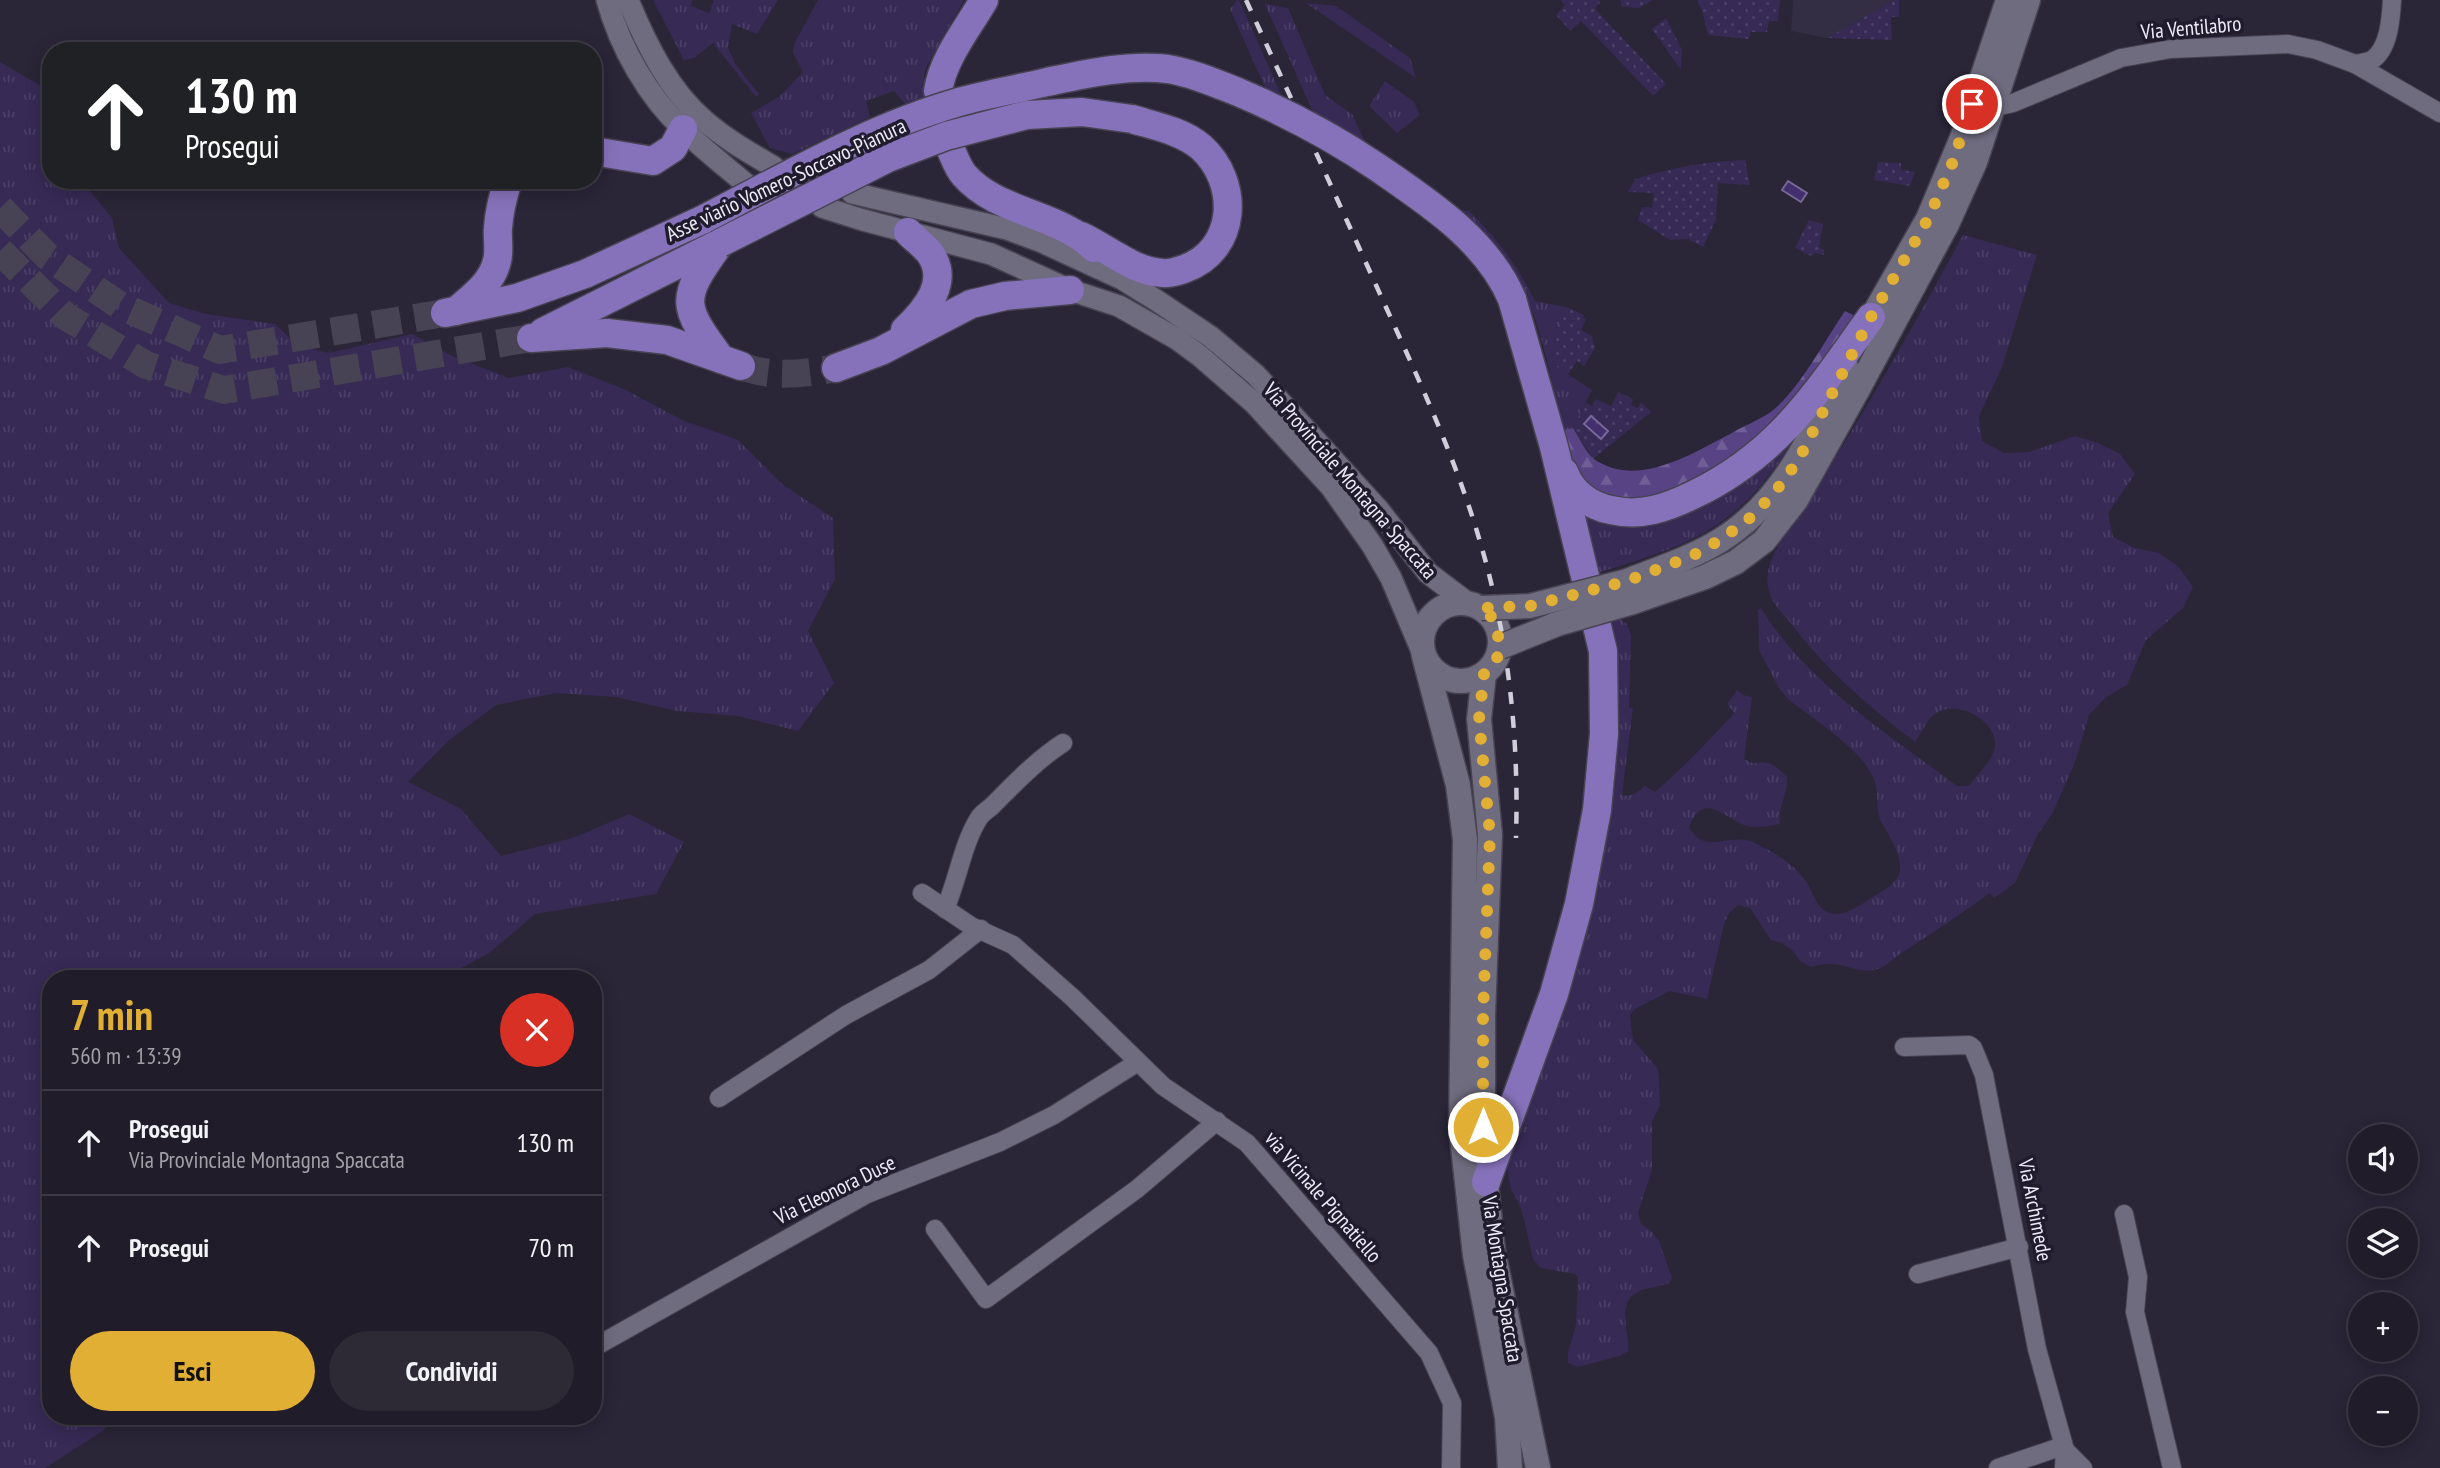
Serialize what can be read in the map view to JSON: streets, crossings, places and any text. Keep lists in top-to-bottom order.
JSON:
{
  "streets": {
    "highway": ["Asse viario Vomero-Soccavo-Pianura"],
    "main road": ["Via Provinciale Montagna Spaccata", "Via Montagna Spaccata"],
    "street": [
      "Via Ventilabro",
      "Via Eleonora Duse",
      "via Vicinale Pignatiello",
      "Via Archimede"
    ]
  },
  "crossings": [
    ["Via Provinciale Montagna Spaccata", "Via Montagna Spaccata"],
    ["Via Eleonora Duse", "via Vicinale Pignatiello"]
  ],
  "page": {
    "turn": ["130 m", "Prosegui"],
    "heading": ["7 min", "560 m · 13:39"],
    "list": [
      {
        "name": "Prosegui",
        "note": "Via Provinciale Montagna Spaccata",
        "value": "130 m"
      },
      {
        "name": "Prosegui",
        "value": "70 m"
      }
    ],
    "map_buttons": ["+", "−"],
    "buttons": ["Esci", "Condividi"]
  }
}
